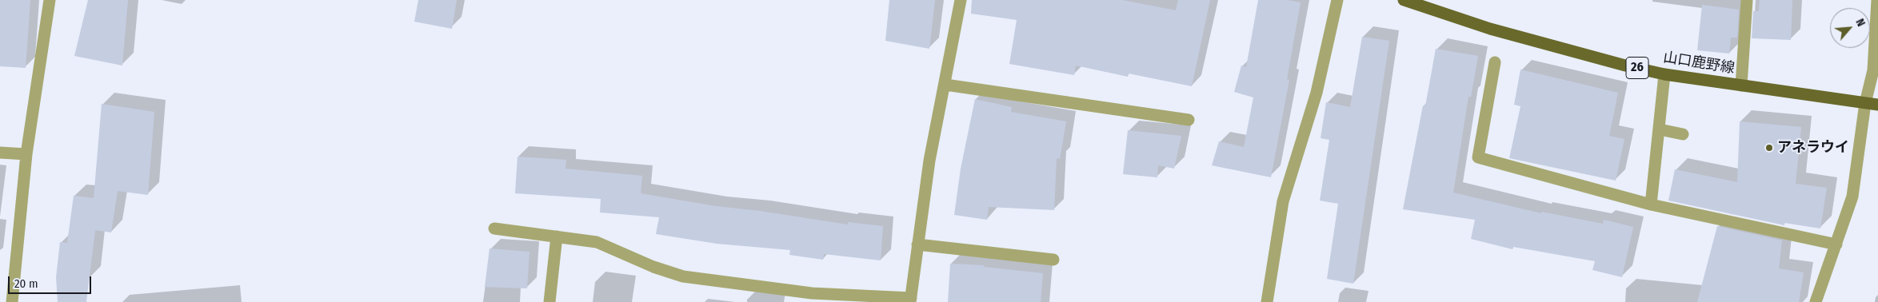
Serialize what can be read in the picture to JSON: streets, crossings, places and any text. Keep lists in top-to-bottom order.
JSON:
{
  "streets": {
    "main road": ["山口鹿野線", "26"]
  },
  "places": ["アネラウイ"],
  "scale_bar": "20 m",
  "north": "top right"
}
